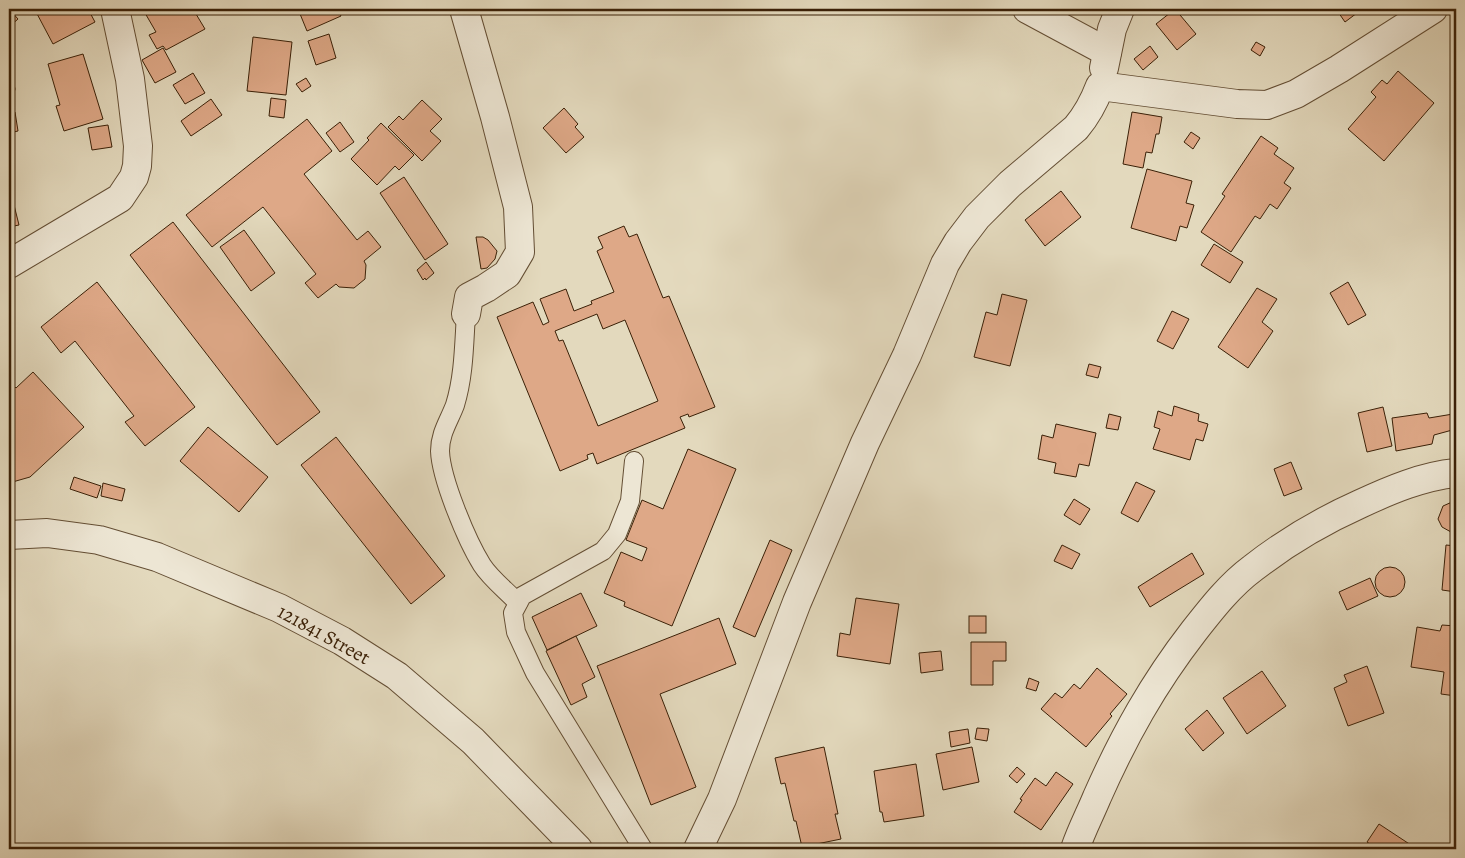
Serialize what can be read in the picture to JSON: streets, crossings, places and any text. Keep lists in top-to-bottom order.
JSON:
{
  "streets": {
    "street": ["121841 Street"]
  }
}
